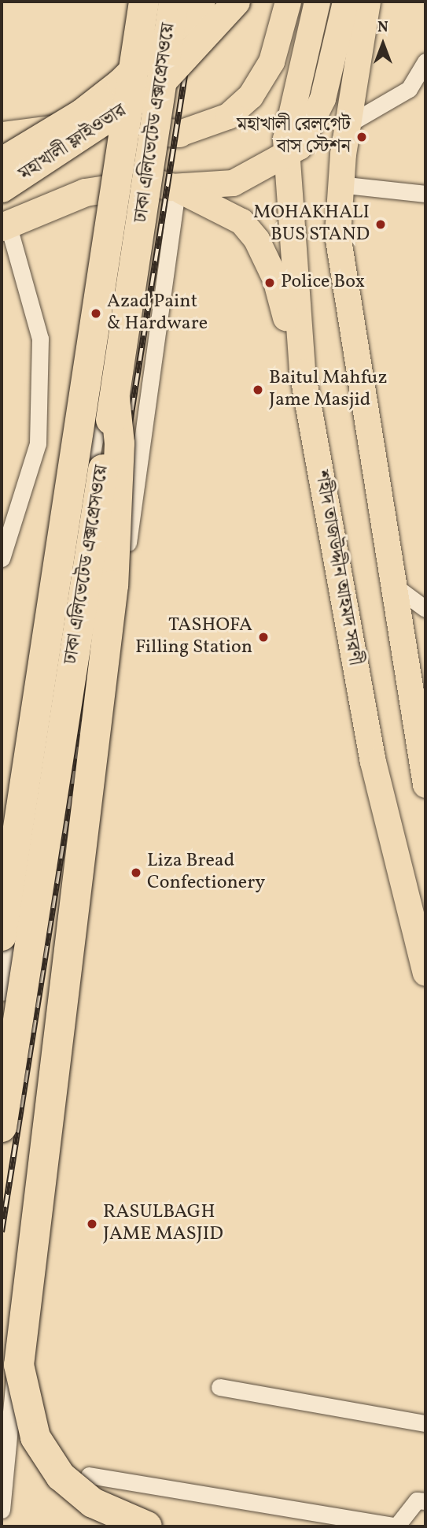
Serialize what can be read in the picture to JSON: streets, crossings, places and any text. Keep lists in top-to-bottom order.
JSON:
{
  "streets": {
    "highway": ["ঢাকা এলিভেটেড এক্সপ্রেসওয়ে", "মহাখালী ফ্লাইওভার"],
    "main road": ["শহীদ তাজউদ্দীন আহমদ সরণী"]
  },
  "places": [
    "মহাখালী রেলগেট বাস স্টেশন",
    "MOHAKHALI BUS STAND",
    "Police Box",
    "Azad Paint & Hardware",
    "Baitul Mahfuz Jame Masjid",
    "TASHOFA Filling Station",
    "Liza Bread Confectionery",
    "RASULBAGH JAME MASJID"
  ],
  "north": "top"
}
